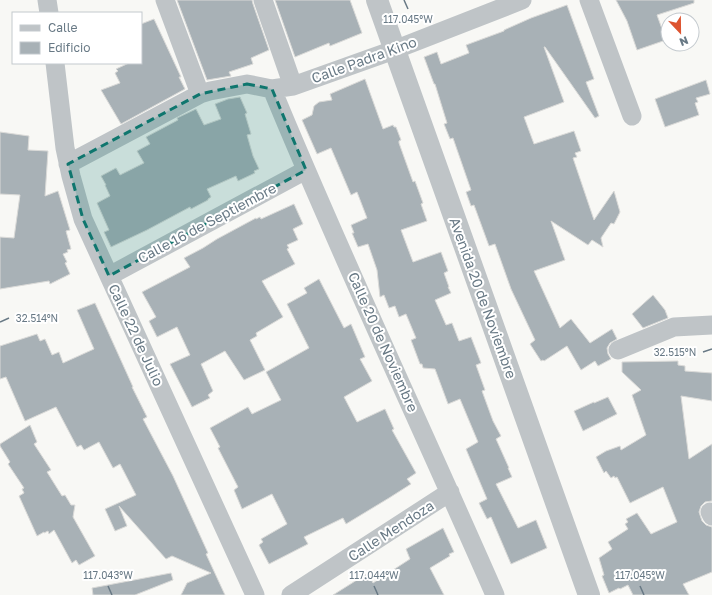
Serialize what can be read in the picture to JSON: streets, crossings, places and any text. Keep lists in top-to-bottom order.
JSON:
{
  "streets": {
    "street": [
      "Calle Padra Kino",
      "Calle 16 de Septiembre",
      "Avenida 20 de Noviembre",
      "Calle 22 de Julio",
      "Calle 20 de Noviembre",
      "Calle Mendoza"
    ]
  },
  "crossings": [
    ["Calle Padra Kino", "Avenida 20 de Noviembre"],
    ["Calle Padra Kino", "Calle 22 de Julio"],
    ["Calle Padra Kino", "Calle 20 de Noviembre"],
    ["Calle 16 de Septiembre", "Calle 22 de Julio"],
    ["Calle 16 de Septiembre", "Calle 20 de Noviembre"],
    ["Calle 20 de Noviembre", "Calle Mendoza"]
  ],
  "legend": ["Calle", "Edificio"],
  "north": "bottom",
  "coordinates": [
    "117.045°W",
    "32.514°N",
    "32.515°N",
    "117.043°W",
    "117.044°W"
  ]
}
